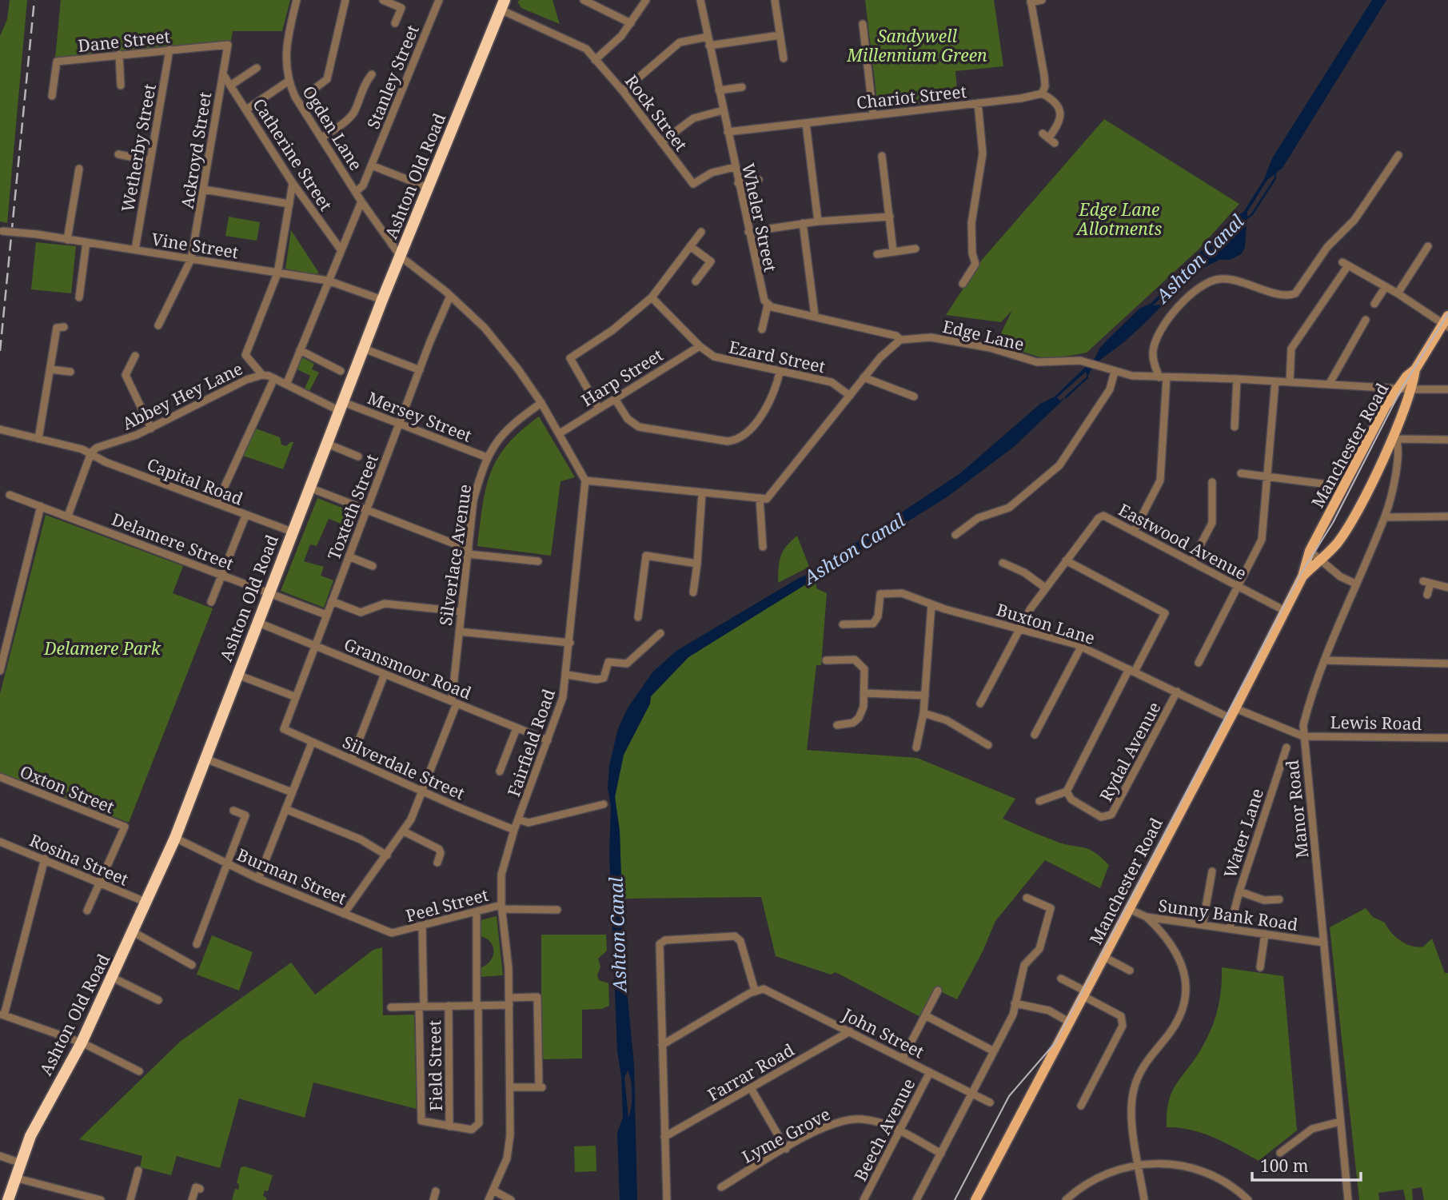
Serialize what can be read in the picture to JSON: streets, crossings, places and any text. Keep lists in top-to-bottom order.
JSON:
{
  "streets": {
    "highway": ["Ashton Old Road"],
    "main road": ["Manchester Road"],
    "street": [
      "Dane Street",
      "Stanley Street",
      "Chariot Street",
      "Rock Street",
      "Ogden Lane",
      "Wetherby Street",
      "Ackroyd Street",
      "Catherine Street",
      "Wheler Street",
      "Vine Street",
      "Edge Lane",
      "Ezard Street",
      "Harp Street",
      "Abbey Hey Lane",
      "Mersey Street",
      "Capital Road",
      "Toxteth Street",
      "Delamere Street",
      "Eastwood Avenue",
      "Silverlace Avenue",
      "Buxton Lane",
      "Gransmoor Road",
      "Lewis Road",
      "Fairfield Road",
      "Rydal Avenue",
      "Silverdale Street",
      "Oxton Street",
      "Manor Road",
      "Water Lane",
      "Rosina Street",
      "Burman Street",
      "Peel Street",
      "Sunny Bank Road",
      "John Street",
      "Field Street",
      "Farrar Road",
      "Beech Avenue",
      "Lyme Grove"
    ]
  },
  "crossings": [
    ["Dane Street", "Wetherby Street"],
    ["Dane Street", "Ackroyd Street"],
    ["Stanley Street", "Ogden Lane"],
    ["Chariot Street", "Wheler Street"],
    ["Rock Street", "Ashton Old Road"],
    ["Rock Street", "Wheler Street"],
    ["Ogden Lane", "Ashton Old Road"],
    ["Wetherby Street", "Vine Street"],
    ["Ackroyd Street", "Catherine Street"],
    ["Ackroyd Street", "Vine Street"],
    ["Ashton Old Road", "Vine Street"],
    ["Ashton Old Road", "Abbey Hey Lane"],
    ["Ashton Old Road", "Mersey Street"],
    ["Ashton Old Road", "Capital Road"],
    ["Ashton Old Road", "Delamere Street"],
    ["Ashton Old Road", "Gransmoor Road"],
    ["Ashton Old Road", "Rosina Street"],
    ["Ashton Old Road", "Burman Street"],
    ["Edge Lane", "Manchester Road"],
    ["Ezard Street", "Harp Street"],
    ["Abbey Hey Lane", "Mersey Street"],
    ["Abbey Hey Lane", "Capital Road"],
    ["Mersey Street", "Toxteth Street"],
    ["Mersey Street", "Silverlace Avenue"],
    ["Manchester Road", "Eastwood Avenue"],
    ["Manchester Road", "Buxton Lane"],
    ["Manchester Road", "Manor Road"],
    ["Manchester Road", "Sunny Bank Road"],
    ["Toxteth Street", "Delamere Street"],
    ["Toxteth Street", "Gransmoor Road"],
    ["Toxteth Street", "Silverdale Street"],
    ["Eastwood Avenue", "Buxton Lane"],
    ["Silverlace Avenue", "Gransmoor Road"],
    ["Silverlace Avenue", "Silverdale Street"],
    ["Silverlace Avenue", "Burman Street"],
    ["Buxton Lane", "Rydal Avenue"],
    ["Gransmoor Road", "Fairfield Road"],
    ["Lewis Road", "Manor Road"],
    ["Fairfield Road", "Silverdale Street"],
    ["Fairfield Road", "Peel Street"],
    ["Oxton Street", "Rosina Street"],
    ["Manor Road", "Sunny Bank Road"],
    ["Water Lane", "Sunny Bank Road"],
    ["Burman Street", "Peel Street"],
    ["John Street", "Farrar Road"],
    ["John Street", "Beech Avenue"],
    ["Beech Avenue", "Lyme Grove"]
  ],
  "water": ["Ashton Canal"],
  "parks": ["Sandywell Millennium Green", "Edge Lane Allotments", "Delamere Park"],
  "scale_bar": "100 m"
}
